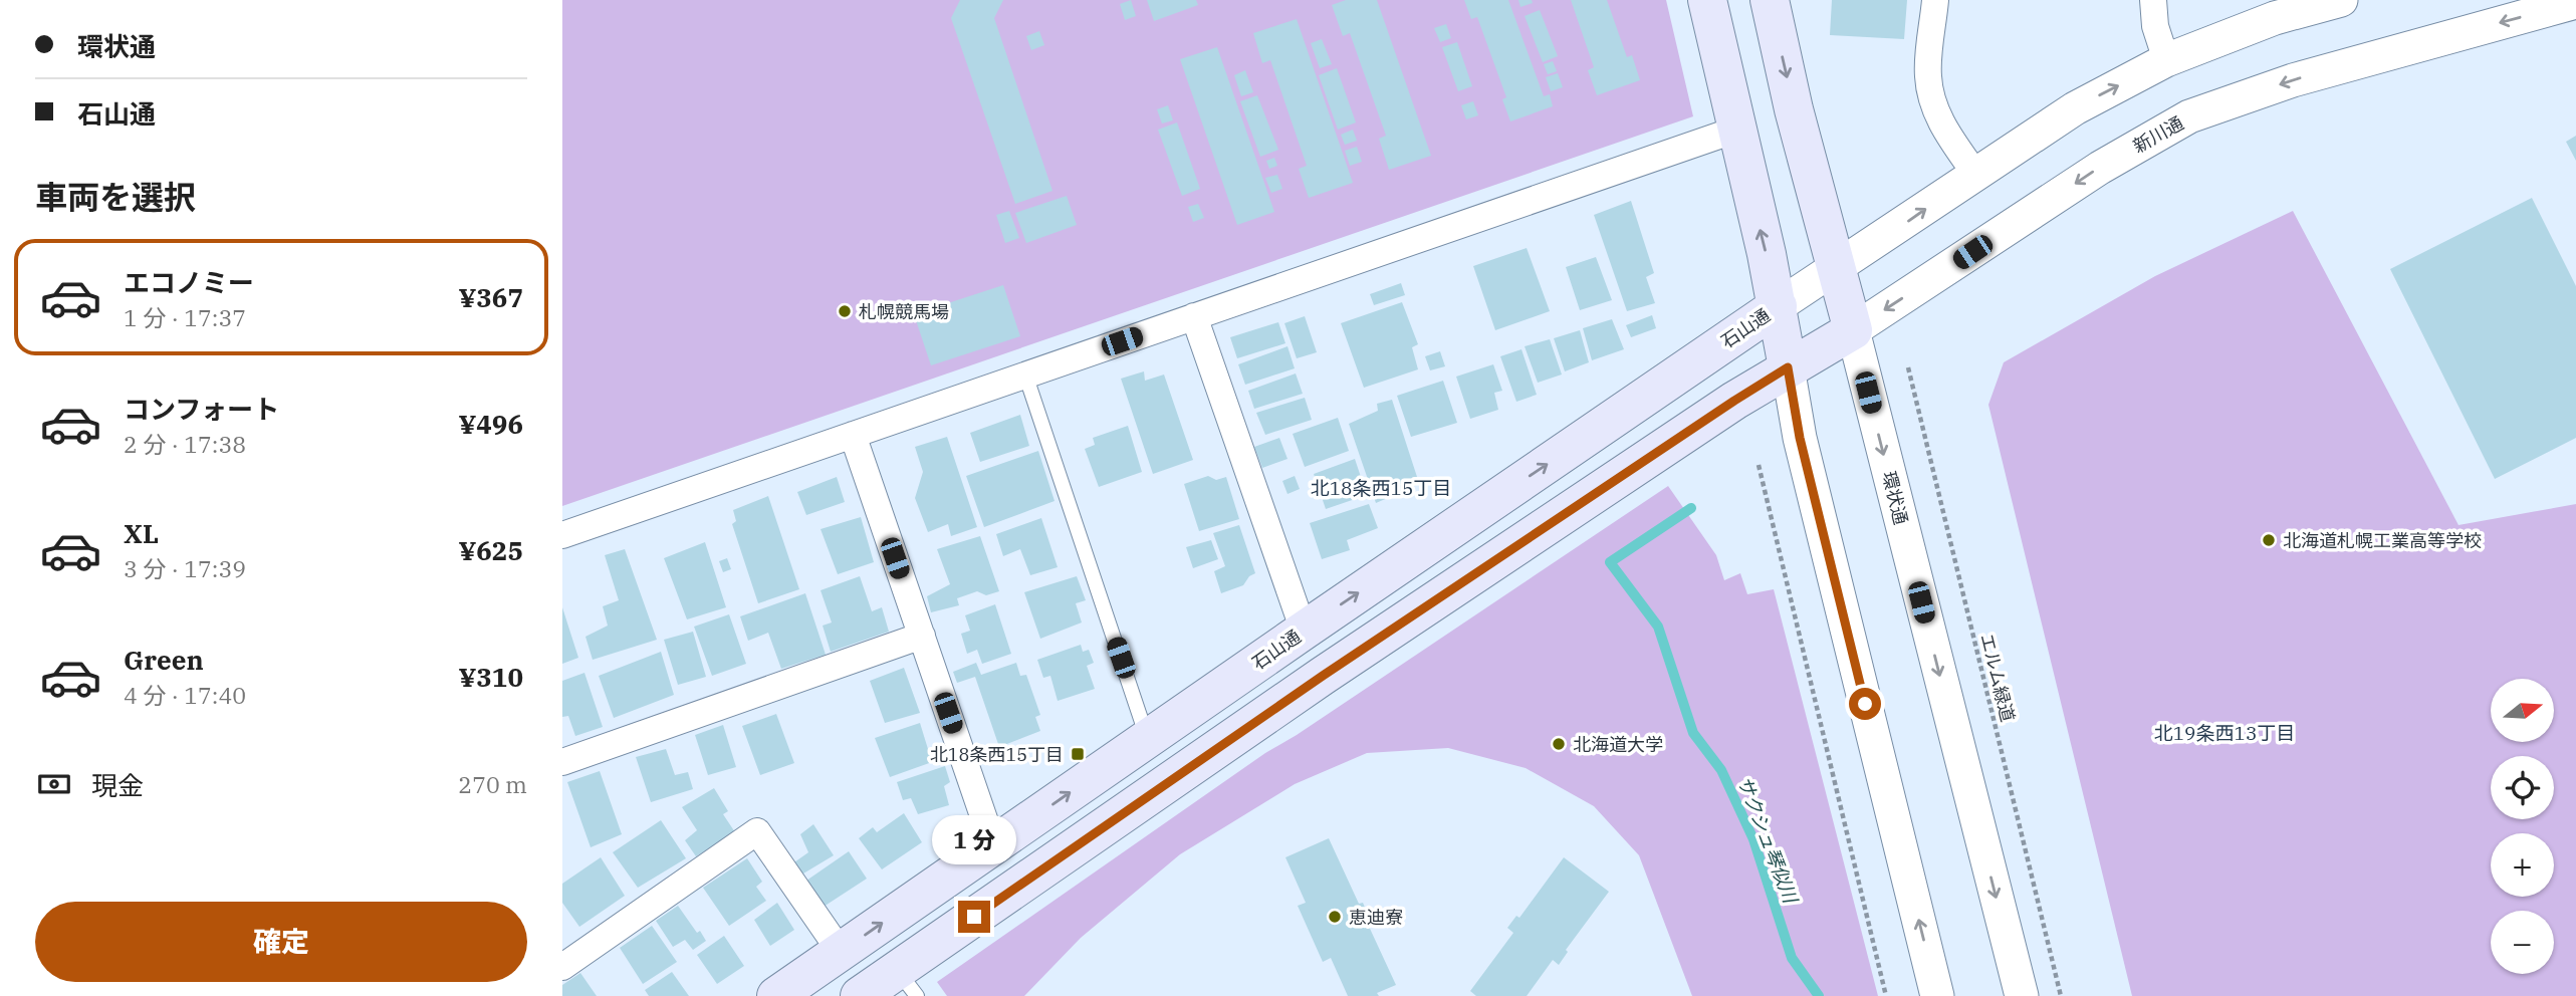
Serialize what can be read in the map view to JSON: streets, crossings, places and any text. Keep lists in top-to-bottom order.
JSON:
{
  "streets": {
    "main road": ["新川通", "石山通", "環状通"],
    "path": ["エルム緑道"]
  },
  "crossings": [
    ["新川通", "環状通"]
  ],
  "districts": ["北18条西15丁目", "北19条西13丁目"],
  "water": ["サクシュ琴似川"],
  "places": {
    "other": [
      "札幌競馬場",
      "北海道札幌工業高等学校",
      "北海道大学",
      "恵迪寮"
    ],
    "transit": ["北18条西15丁目"]
  },
  "north": "right",
  "page": {
    "banner": ["環状通", "石山通"],
    "heading": "車両を選択",
    "list": [
      {
        "name": "エコノミー",
        "note": "1 分 · 17:37",
        "value": "¥367"
      },
      {
        "name": "コンフォート",
        "note": "2 分 · 17:38",
        "value": "¥496"
      },
      {
        "name": "XL",
        "note": "3 分 · 17:39",
        "value": "¥625"
      },
      {
        "name": "Green",
        "note": "4 分 · 17:40",
        "value": "¥310"
      }
    ],
    "map_buttons": ["+", "−"],
    "pay": ["現金", "270 m"],
    "bubble": "1 分",
    "buttons": "確定"
  }
}
